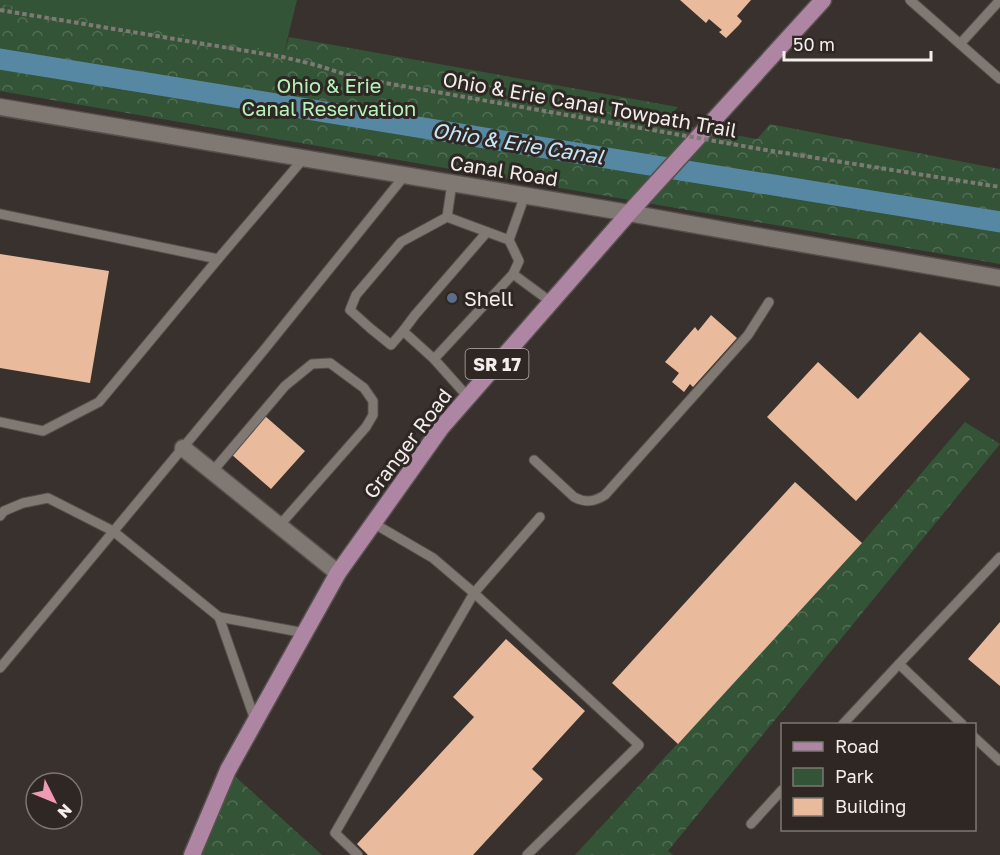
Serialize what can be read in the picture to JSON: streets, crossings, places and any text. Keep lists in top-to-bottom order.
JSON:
{
  "streets": {
    "main road": ["SR 17", "Granger Road"],
    "street": ["Canal Road"],
    "path": ["Ohio & Erie Canal Towpath Trail"]
  },
  "crossings": [
    ["Canal Road", "Granger Road"]
  ],
  "water": ["Ohio & Erie Canal"],
  "parks": ["Ohio & Erie Canal Reservation"],
  "places": ["Shell"],
  "legend": ["Road", "Park", "Building"],
  "scale_bar": "50 m",
  "north": "bottom right"
}
